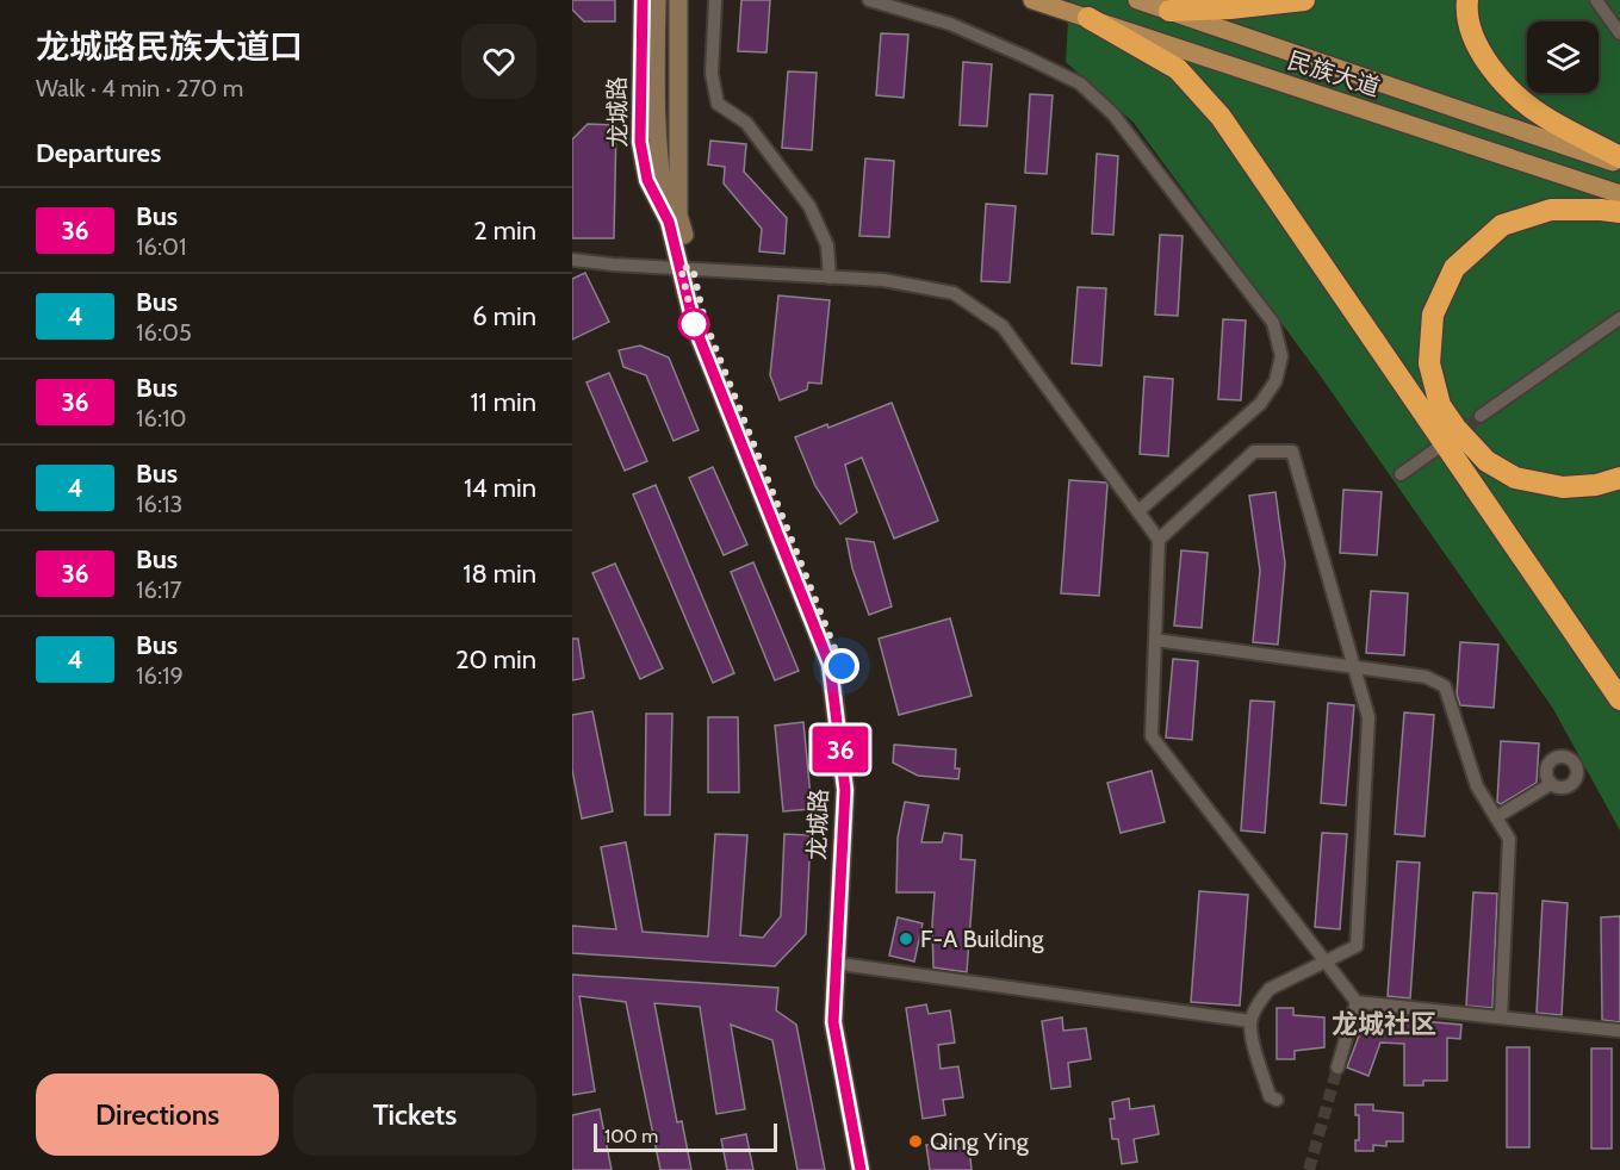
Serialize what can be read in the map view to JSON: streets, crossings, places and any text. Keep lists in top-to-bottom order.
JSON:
{
  "streets": {
    "main road": ["民族大道"],
    "street": ["龙城路"]
  },
  "districts": ["龙城社区"],
  "places": ["F-A Building", "Qing Ying"],
  "lines": ["bus line 36"],
  "scale_bar": "100 m",
  "page": {
    "heading": [
      ["龙城路民族大道口", "Walk · 4 min · 270 m"],
      "Departures"
    ],
    "on_map": "36",
    "list": [
      {
        "mark": "36",
        "name": "Bus",
        "note": "16:01",
        "value": "2 min"
      },
      {
        "mark": "4",
        "name": "Bus",
        "note": "16:05",
        "value": "6 min"
      },
      {
        "mark": "36",
        "name": "Bus",
        "note": "16:10",
        "value": "11 min"
      },
      {
        "mark": "4",
        "name": "Bus",
        "note": "16:13",
        "value": "14 min"
      },
      {
        "mark": "36",
        "name": "Bus",
        "note": "16:17",
        "value": "18 min"
      },
      {
        "mark": "4",
        "name": "Bus",
        "note": "16:19",
        "value": "20 min"
      }
    ],
    "buttons": ["Directions", "Tickets"],
    "scale": "100 m"
  }
}
